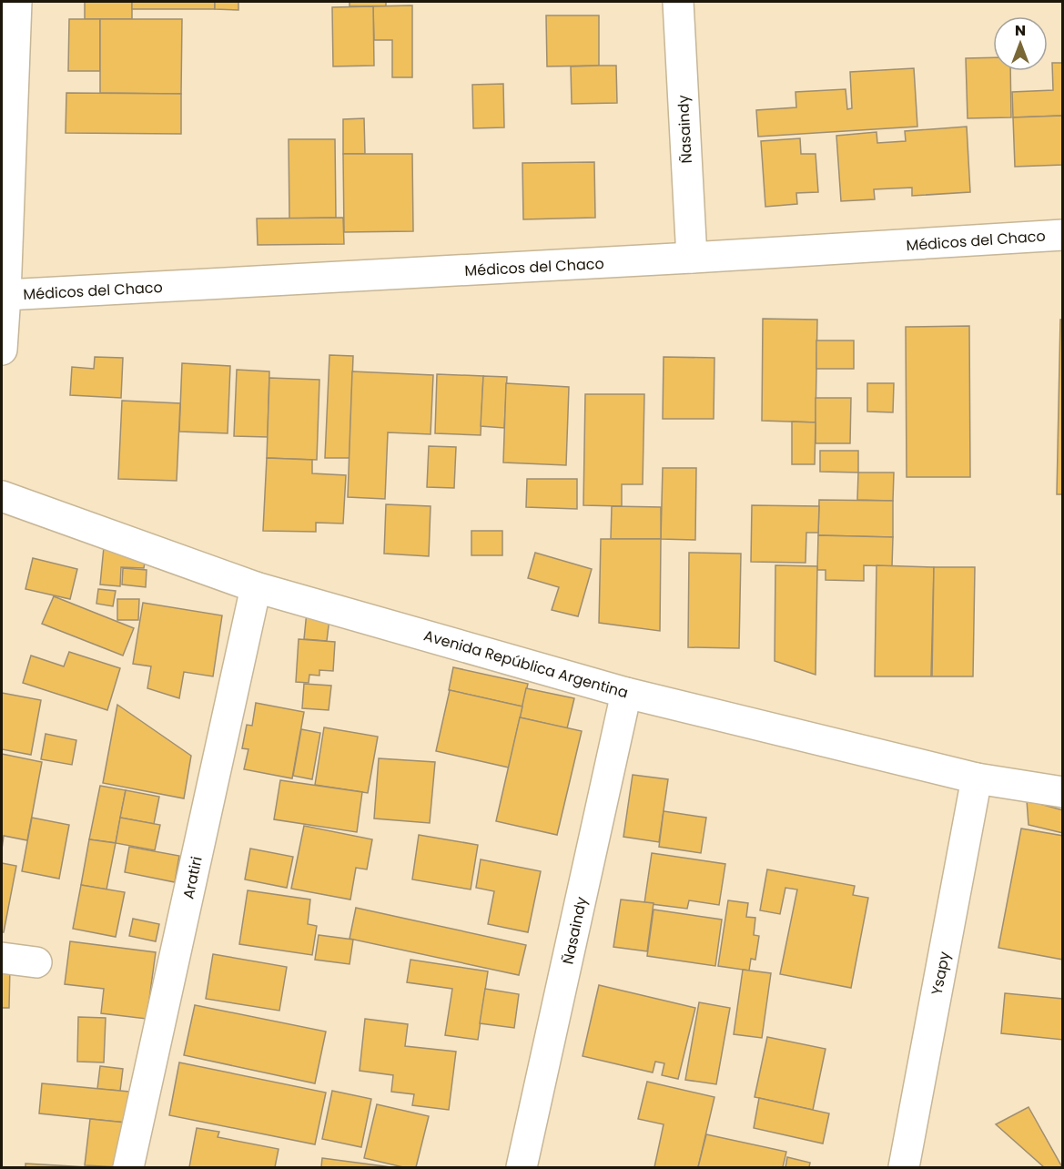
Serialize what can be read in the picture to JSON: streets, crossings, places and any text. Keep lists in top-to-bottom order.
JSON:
{
  "streets": {
    "main road": [
      "Ñasaindy",
      "Médicos del Chaco",
      "Avenida República Argentina",
      "Aratiri",
      "Ysapy"
    ]
  },
  "crossings": [
    ["Ñasaindy", "Médicos del Chaco"],
    ["Ñasaindy", "Avenida República Argentina"],
    ["Avenida República Argentina", "Aratiri"],
    ["Avenida República Argentina", "Ysapy"]
  ],
  "north": "top"
}
